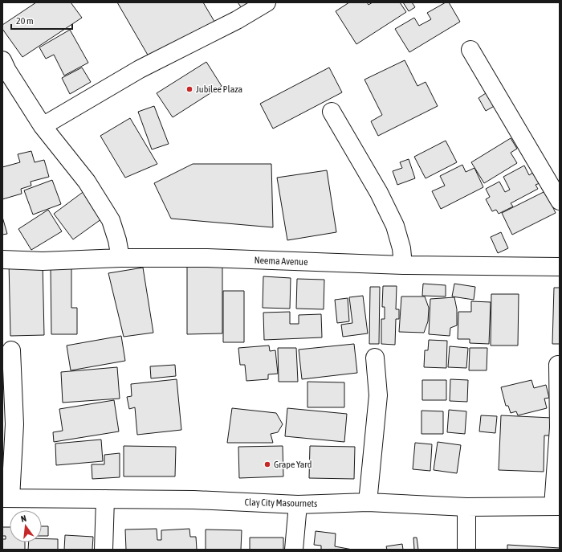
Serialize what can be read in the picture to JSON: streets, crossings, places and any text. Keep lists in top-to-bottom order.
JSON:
{
  "streets": {
    "street": ["Neema Avenue", "Clay City Masournets"]
  },
  "places": ["Jubilee Plaza", "Grape Yard"],
  "scale_bar": "20 m",
  "north": "top"
}
